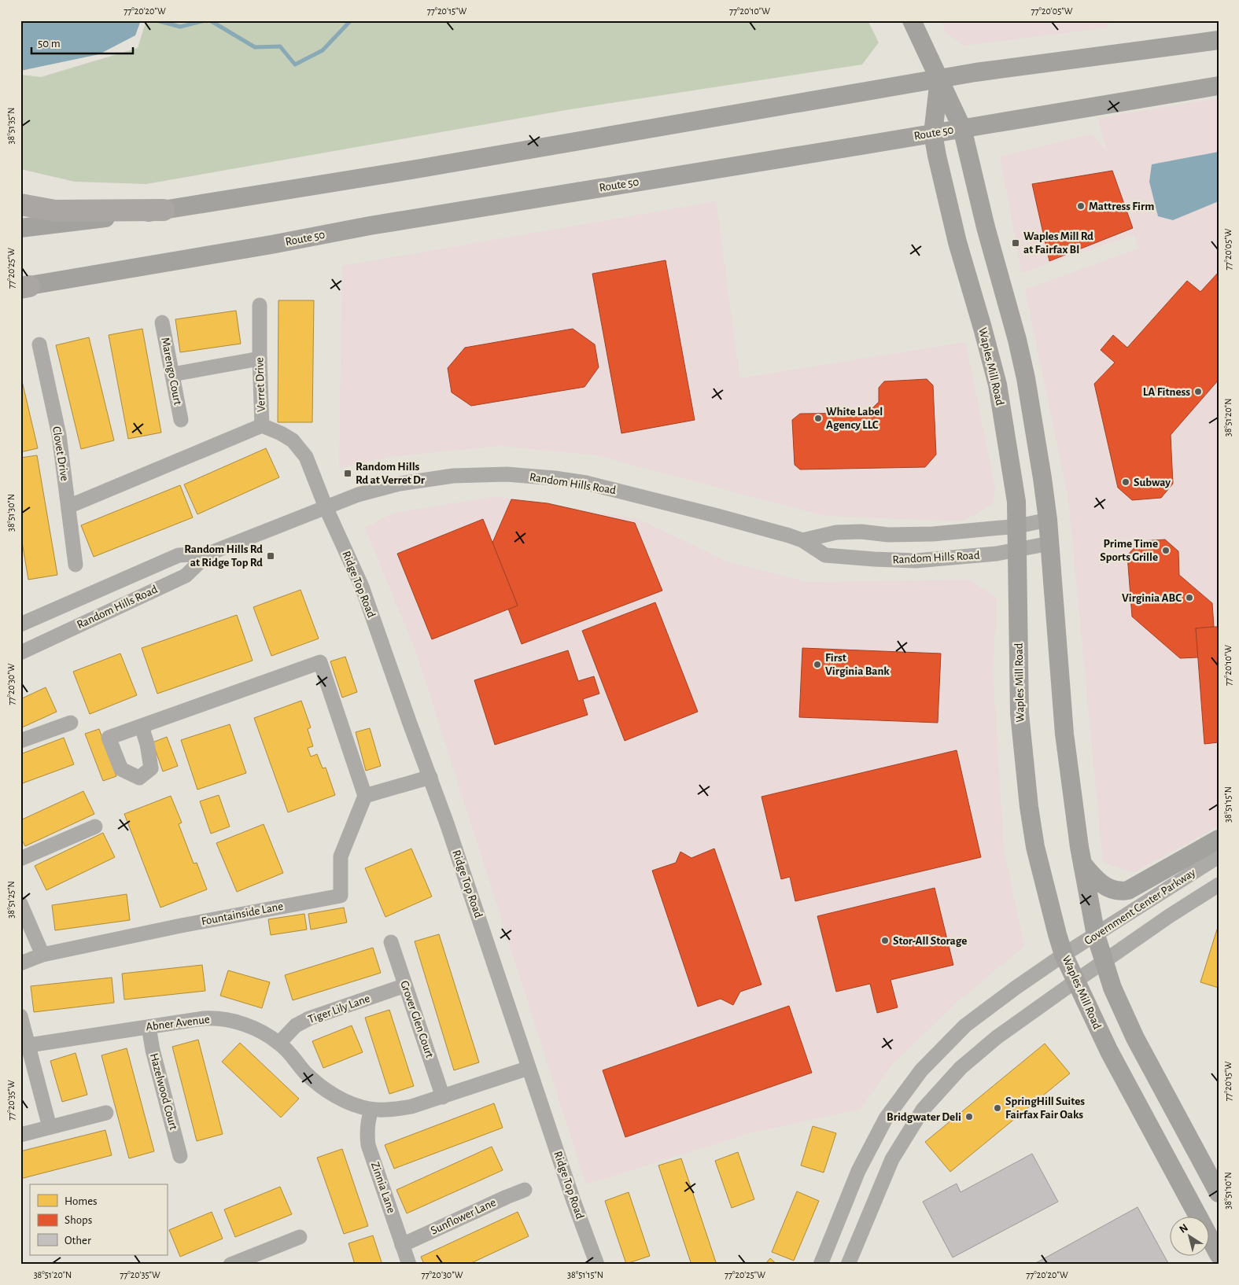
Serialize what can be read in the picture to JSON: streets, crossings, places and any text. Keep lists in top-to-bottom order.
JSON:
{
  "streets": {
    "main road": ["Route 50", "Waples Mill Road"],
    "street": [
      "Marengo Court",
      "Verret Drive",
      "Clovet Drive",
      "Random Hills Road",
      "Ridge Top Road",
      "Government Center Parkway",
      "Fountainside Lane",
      "Tiger Lily Lane",
      "Grover Glen Court",
      "Abner Avenue",
      "Hazelwood Court",
      "Zinnia Lane",
      "Sunflower Lane"
    ]
  },
  "crossings": [
    ["Route 50", "Waples Mill Road"],
    ["Waples Mill Road", "Random Hills Road"],
    ["Waples Mill Road", "Government Center Parkway"],
    ["Verret Drive", "Random Hills Road"],
    ["Verret Drive", "Ridge Top Road"],
    ["Random Hills Road", "Ridge Top Road"],
    ["Ridge Top Road", "Abner Avenue"],
    ["Tiger Lily Lane", "Grover Glen Court"],
    ["Tiger Lily Lane", "Abner Avenue"],
    ["Grover Glen Court", "Abner Avenue"],
    ["Abner Avenue", "Hazelwood Court"],
    ["Abner Avenue", "Zinnia Lane"],
    ["Zinnia Lane", "Sunflower Lane"]
  ],
  "places": {
    "other": [
      "Mattress Firm",
      "LA Fitness",
      "White Label Agency LLC",
      "Subway",
      "Prime Time Sports Grille",
      "Virginia ABC",
      "First Virginia Bank",
      "Stor-All Storage",
      "SpringHill Suites Fairfax Fair Oaks",
      "Bridgwater Deli"
    ],
    "transit": ["Waples Mill Rd at Fairfax Bl", "Random Hills Rd at Verret Dr", "Random Hills Rd at Ridge Top Rd"]
  },
  "legend": ["Homes", "Shops", "Other"],
  "scale_bar": "50 m",
  "north": "top left",
  "coordinates": [
    "77°20'20\"W",
    "77°20'15\"W",
    "77°20'10\"W",
    "77°20'05\"W",
    "38°51'35\"N",
    "77°20'25\"W",
    "38°51'20\"N",
    "38°51'30\"N",
    "77°20'30\"W",
    "38°51'15\"N",
    "38°51'25\"N",
    "77°20'35\"W",
    "38°51'10\"N"
  ]
}
